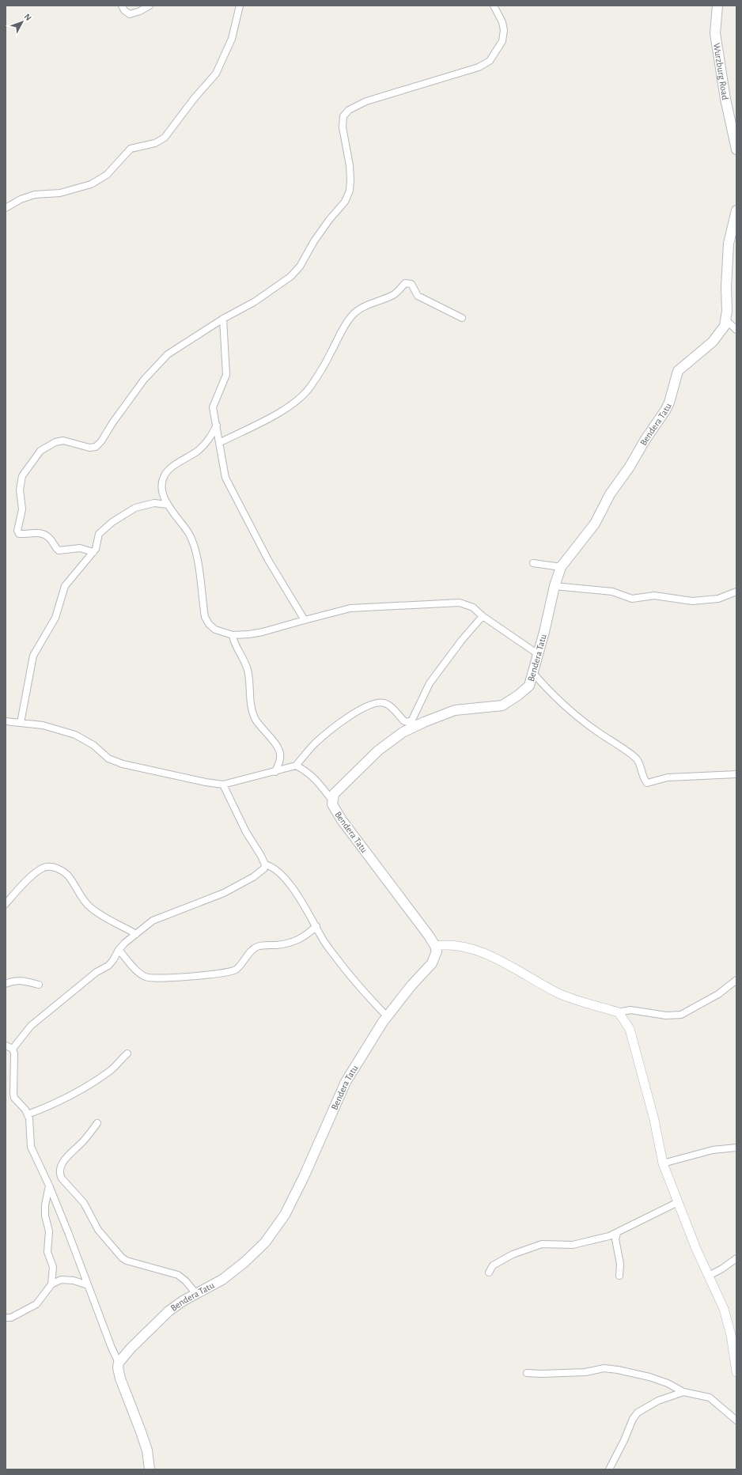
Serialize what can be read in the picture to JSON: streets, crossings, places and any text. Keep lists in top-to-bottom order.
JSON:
{
  "streets": {
    "main road": ["Wurzburg Road", "Bendera Tatu"]
  },
  "north": "top right"
}
